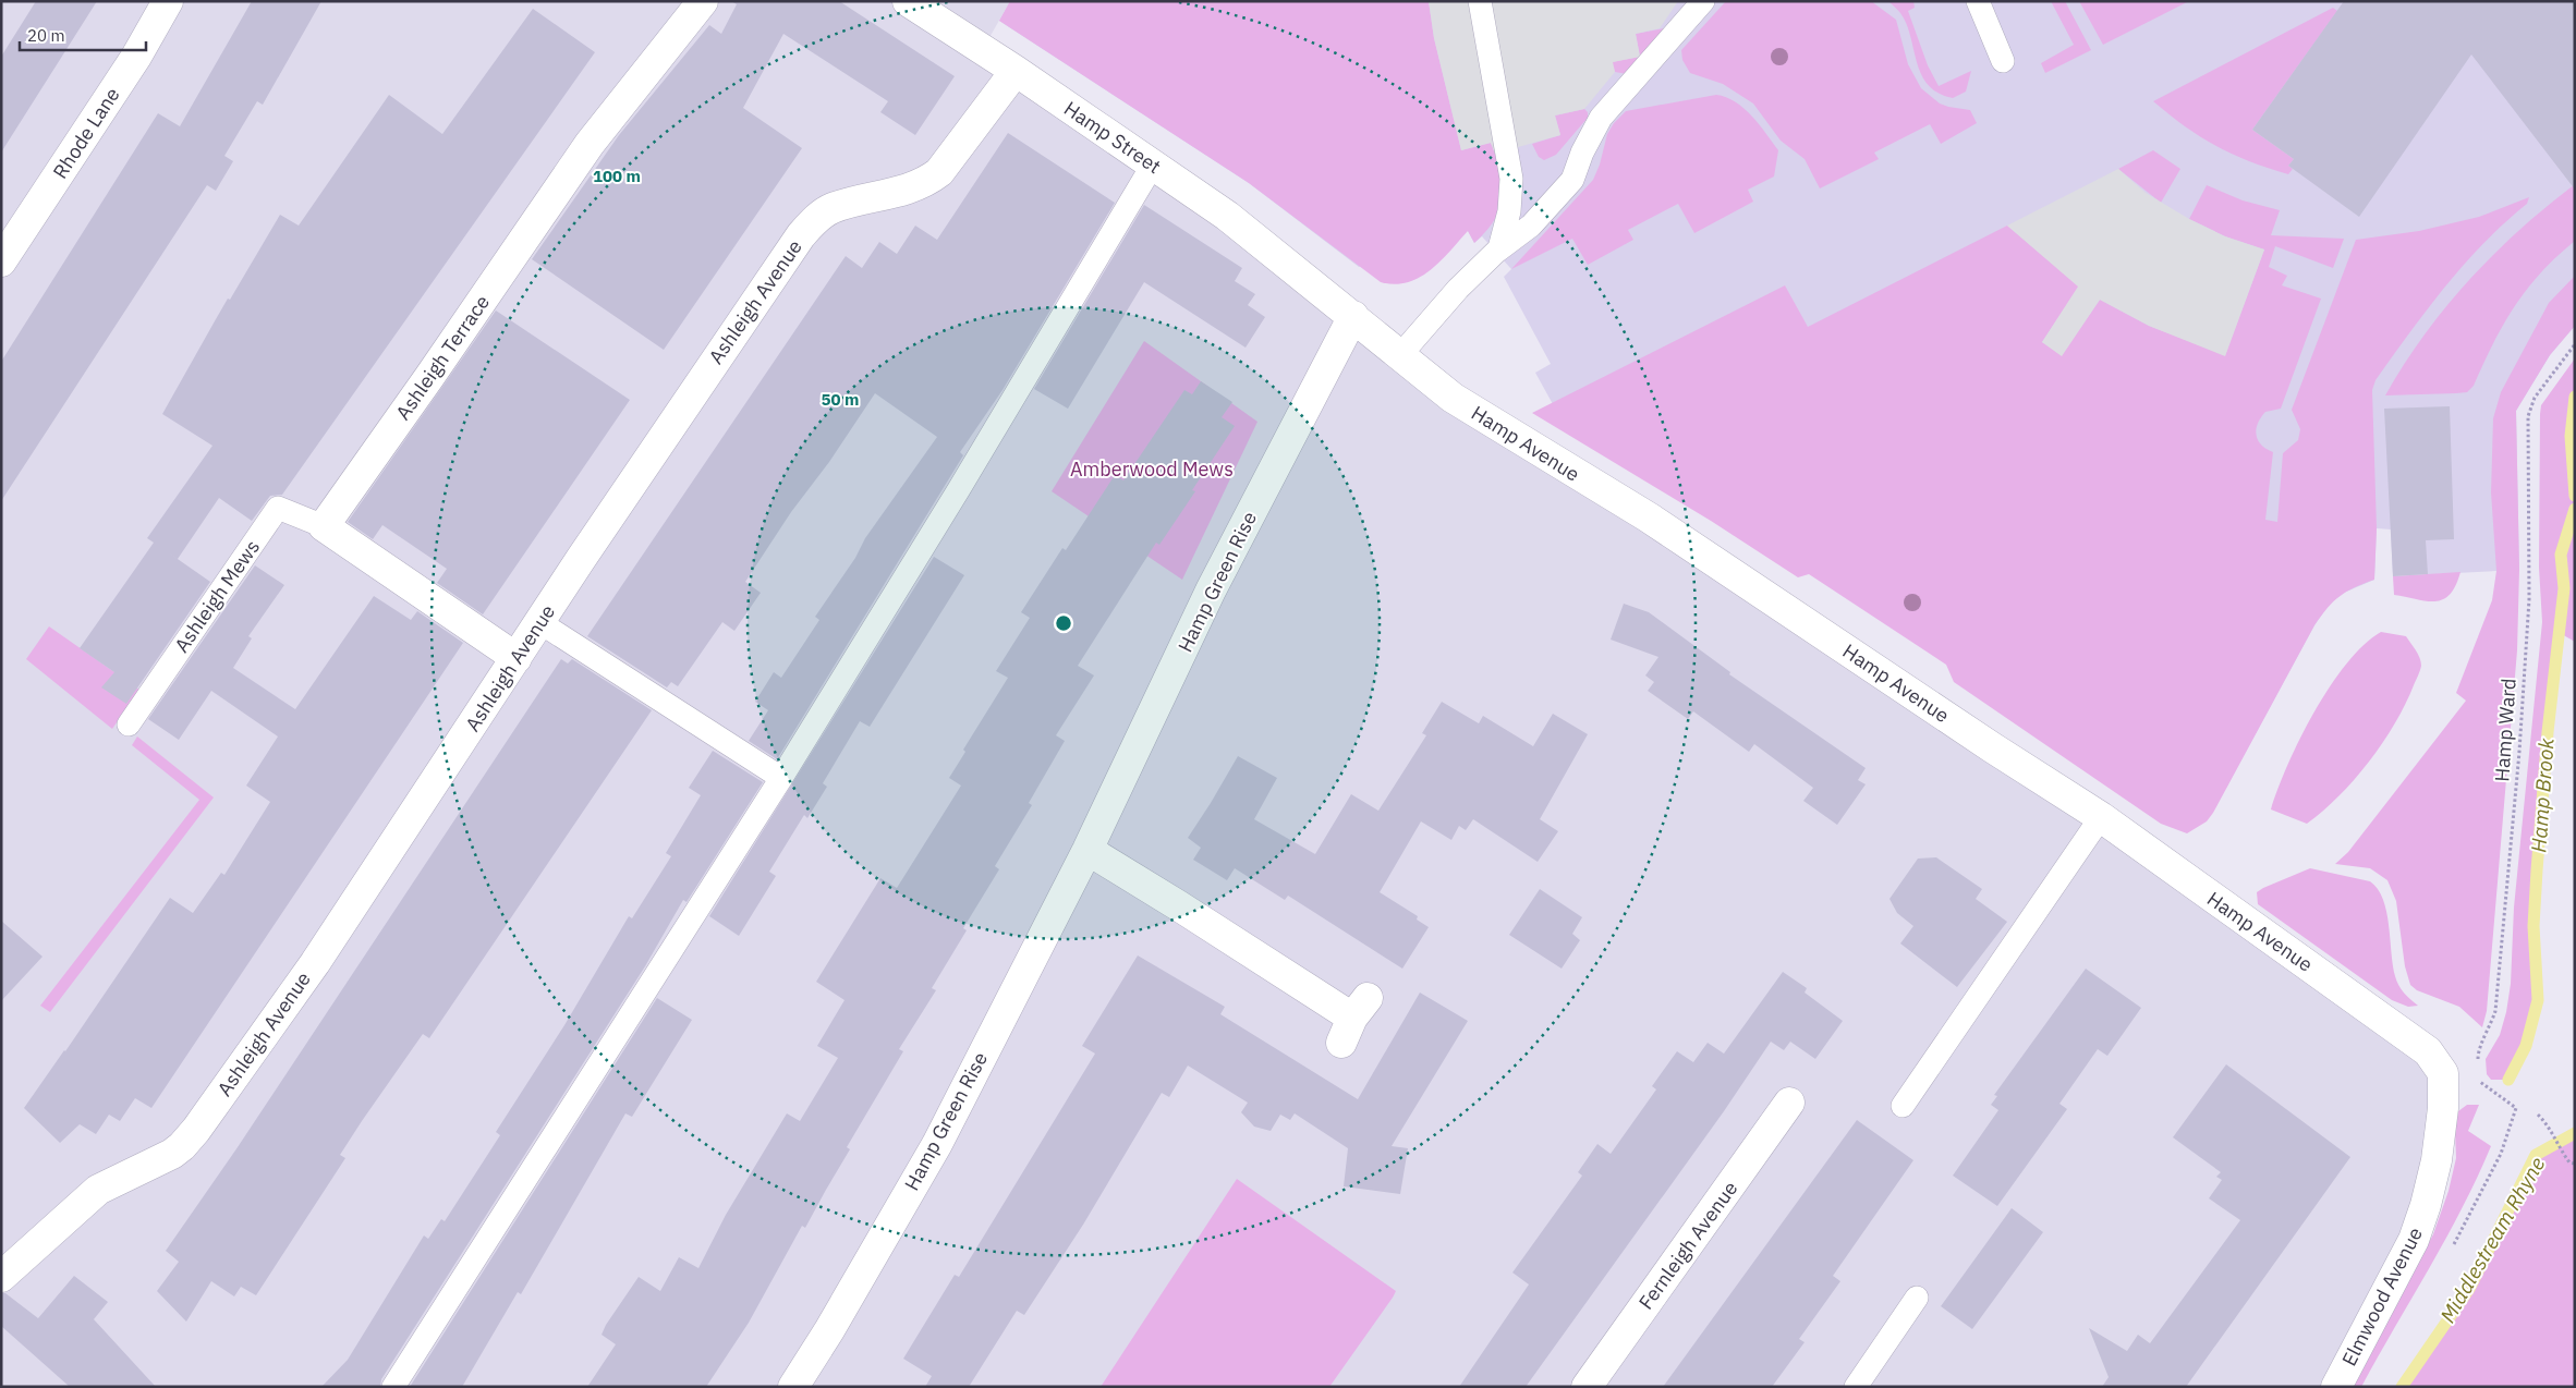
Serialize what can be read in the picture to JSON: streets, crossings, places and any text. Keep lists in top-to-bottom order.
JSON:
{
  "streets": {
    "street": [
      "Rhode Lane",
      "Hamp Street",
      "Ashleigh Avenue",
      "Ashleigh Terrace",
      "Hamp Avenue",
      "Hamp Green Rise",
      "Fernleigh Avenue",
      "Elmwood Avenue"
    ],
    "lane": ["Ashleigh Mews"],
    "path": ["Hamp Ward"]
  },
  "crossings": [
    ["Hamp Street", "Ashleigh Avenue"],
    ["Hamp Street", "Hamp Avenue"],
    ["Ashleigh Terrace", "Ashleigh Mews"],
    ["Hamp Avenue", "Hamp Green Rise"],
    ["Hamp Avenue", "Elmwood Avenue"]
  ],
  "water": ["Hamp Brook", "Middlestream Rhyne"],
  "parks": ["Amberwood Mews"],
  "scale_bar": "20 m",
  "rings": ["100 m", "50 m"]
}
